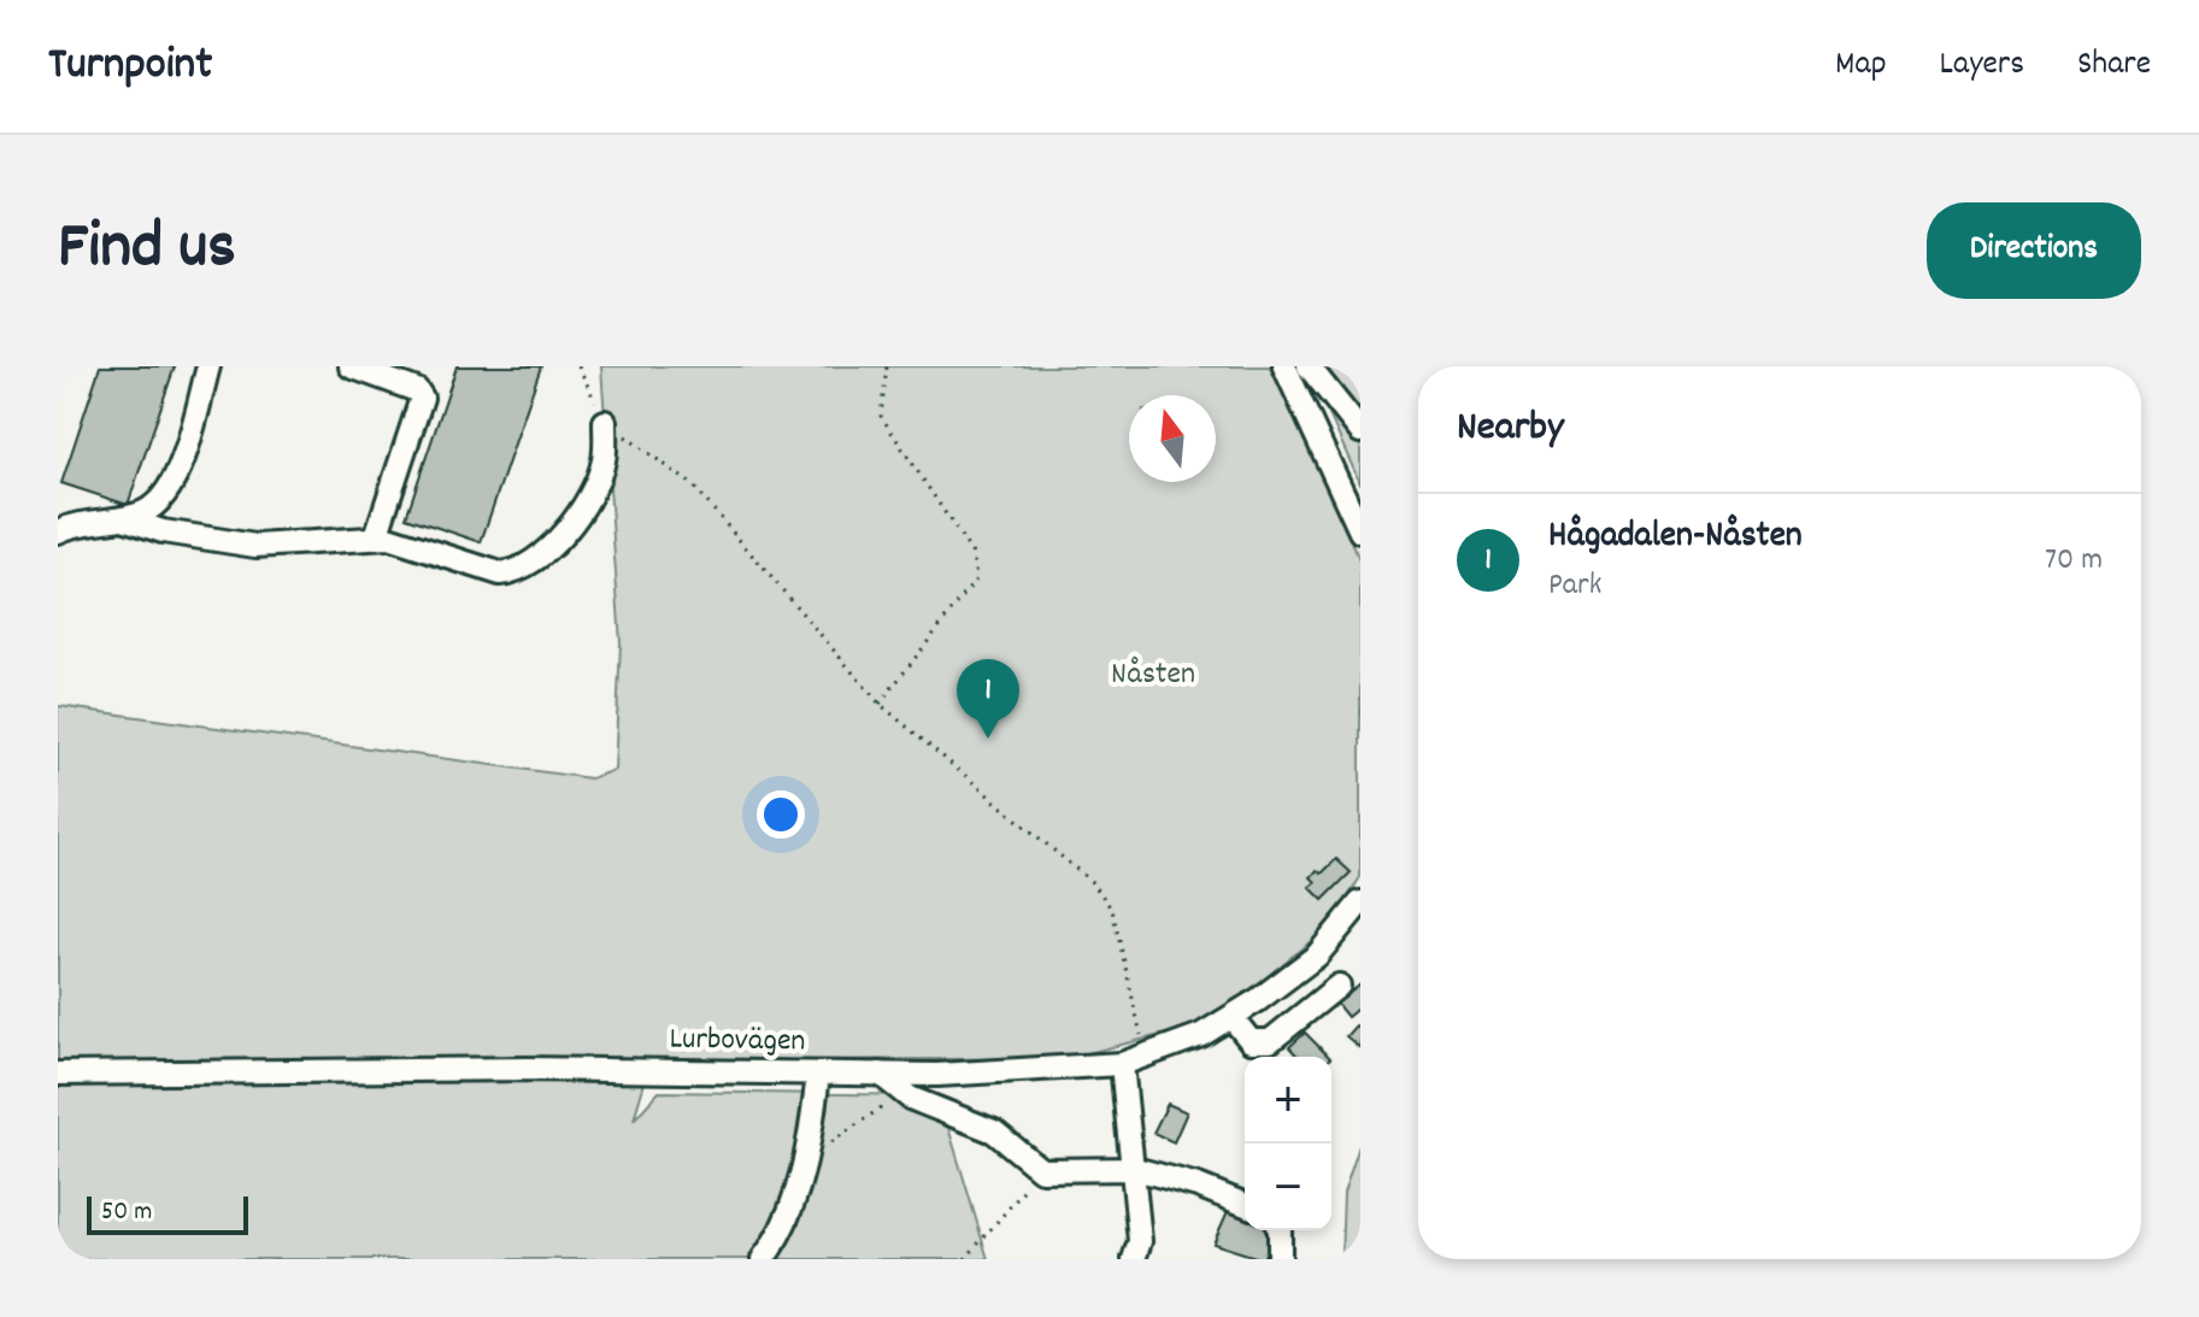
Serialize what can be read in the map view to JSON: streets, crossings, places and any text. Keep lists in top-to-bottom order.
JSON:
{
  "streets": {
    "street": ["Lurbovägen"]
  },
  "parks": ["Nåsten"],
  "scale_bar": "50 m",
  "north": "top",
  "page": {
    "header": "Turnpoint",
    "nav": ["Map", "Layers", "Share"],
    "title": "Find us",
    "buttons": "Directions",
    "heading": "Nearby",
    "list": [
      {
        "mark": "1",
        "name": "Hågadalen-Nåsten",
        "note": "Park",
        "value": "70 m"
      }
    ],
    "pins": "1",
    "map_buttons": ["+", "−"],
    "scale": "50 m"
  }
}
